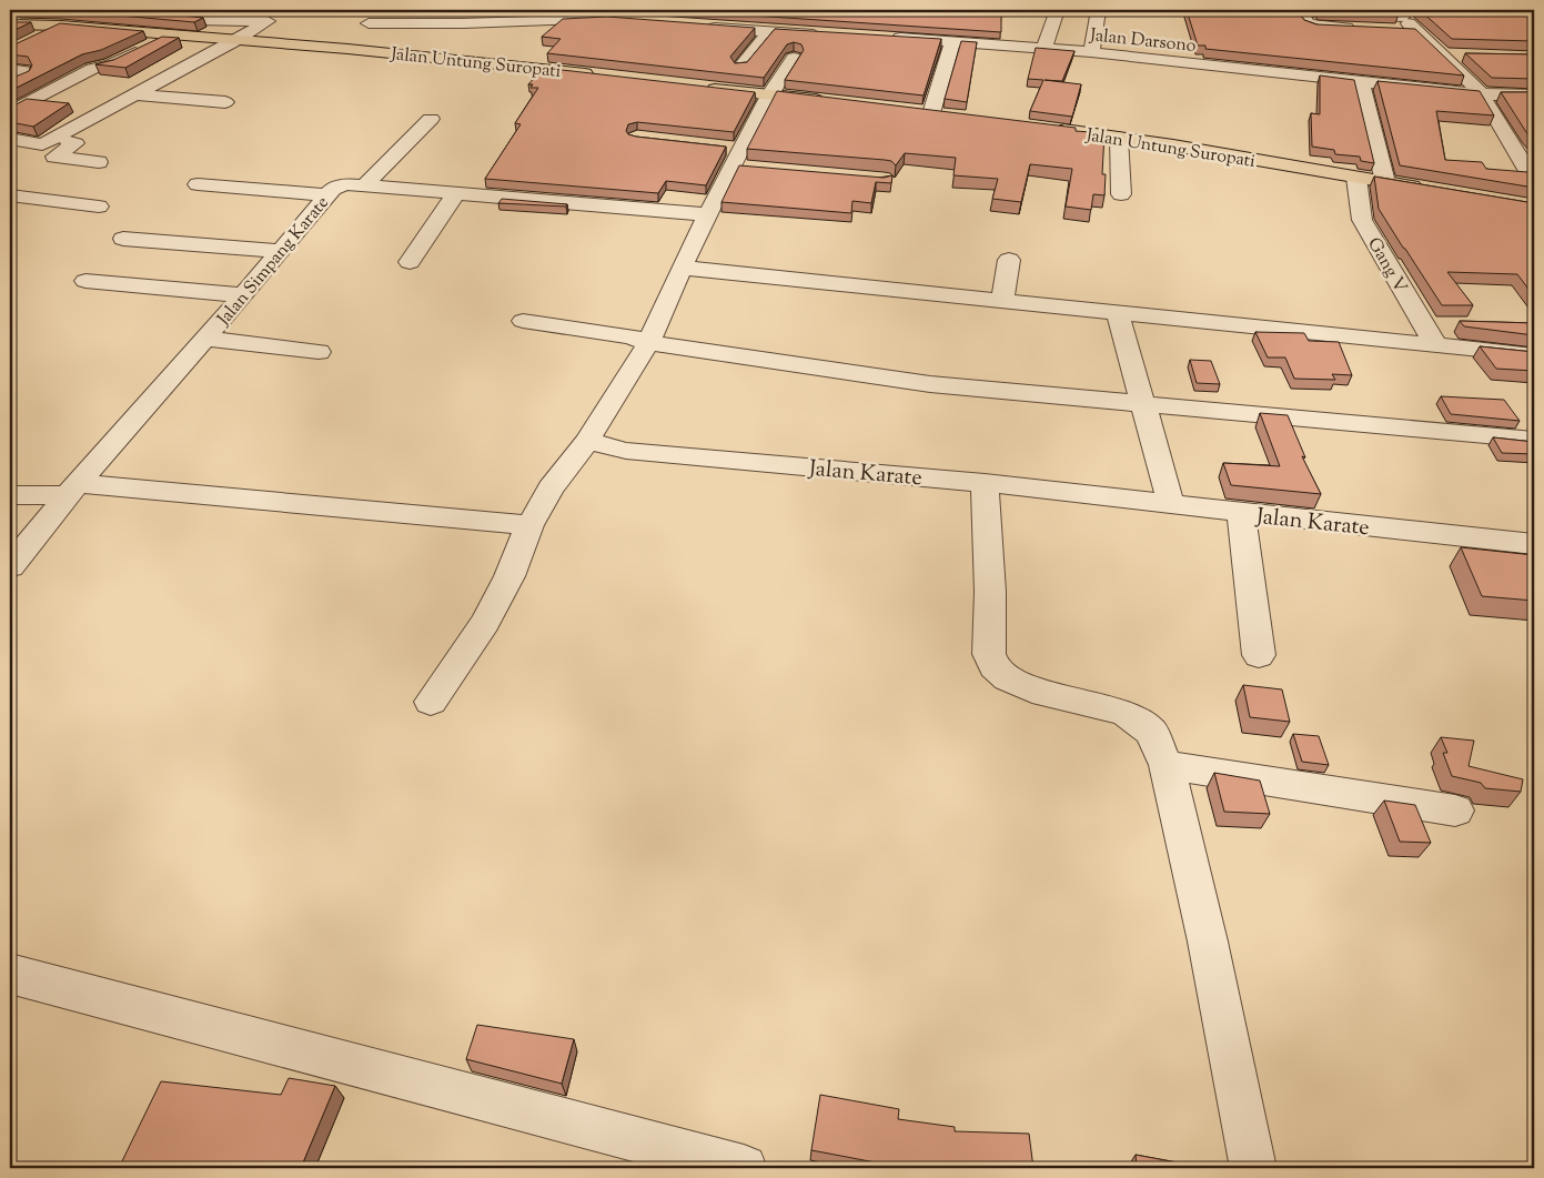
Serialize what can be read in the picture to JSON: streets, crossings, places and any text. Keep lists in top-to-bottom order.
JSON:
{
  "streets": {
    "main road": ["Jalan Untung Suropati"],
    "street": [
      "Jalan Darsono",
      "Jalan Simpang Karate",
      "Gang V",
      "Jalan Karate"
    ]
  },
  "crossings": [
    ["Jalan Untung Suropati", "Gang V"]
  ]
}
